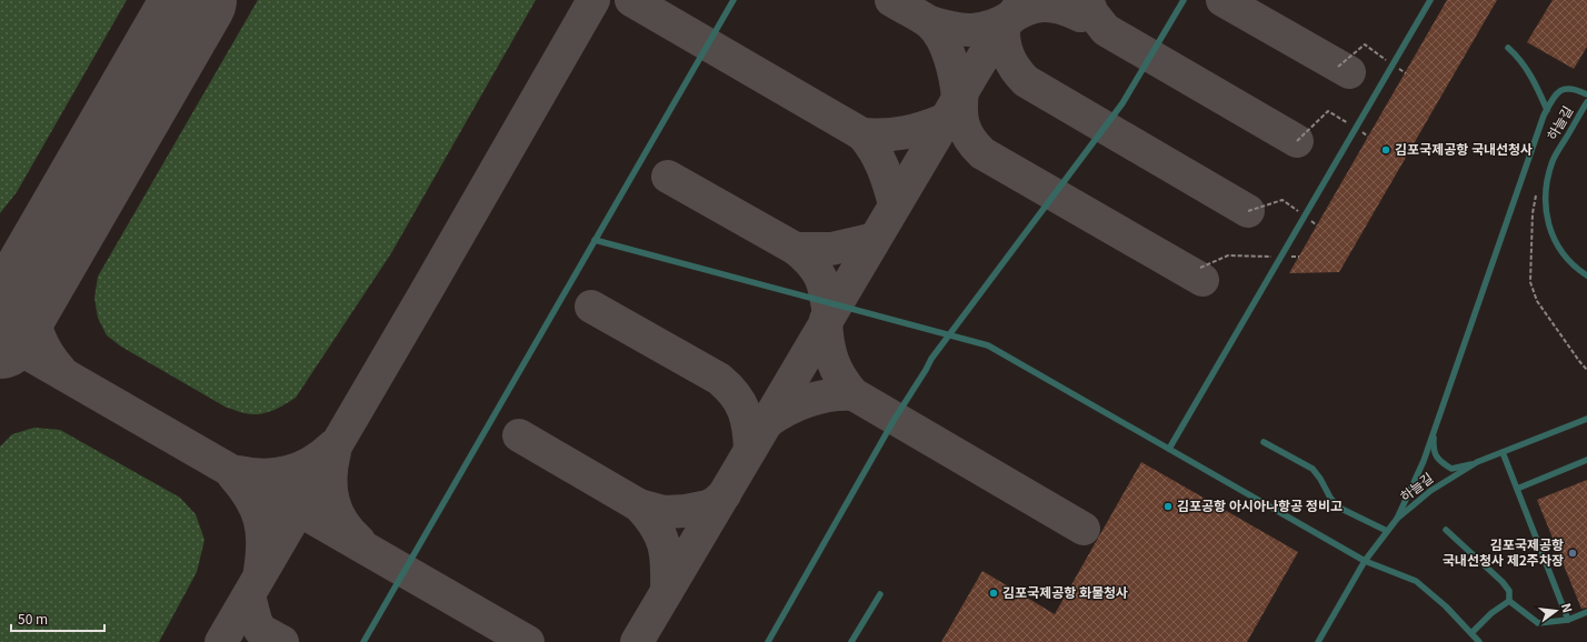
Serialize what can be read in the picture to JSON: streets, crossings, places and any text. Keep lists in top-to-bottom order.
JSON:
{
  "streets": {
    "lane": ["하늘길"]
  },
  "places": [
    "김포국제공항 국내선청사",
    "김포공항 아시아나항공 정비고",
    "김포국제공항 국내선청사 제2주차장",
    "김포국제공항 화물청사"
  ],
  "scale_bar": "50 m",
  "north": "right"
}
